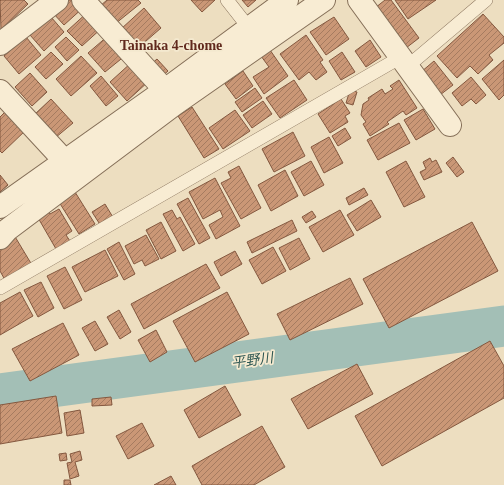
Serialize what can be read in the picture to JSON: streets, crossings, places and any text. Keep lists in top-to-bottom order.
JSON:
{
  "districts": ["Tainaka 4-chome"],
  "water": ["平野川"]
}
